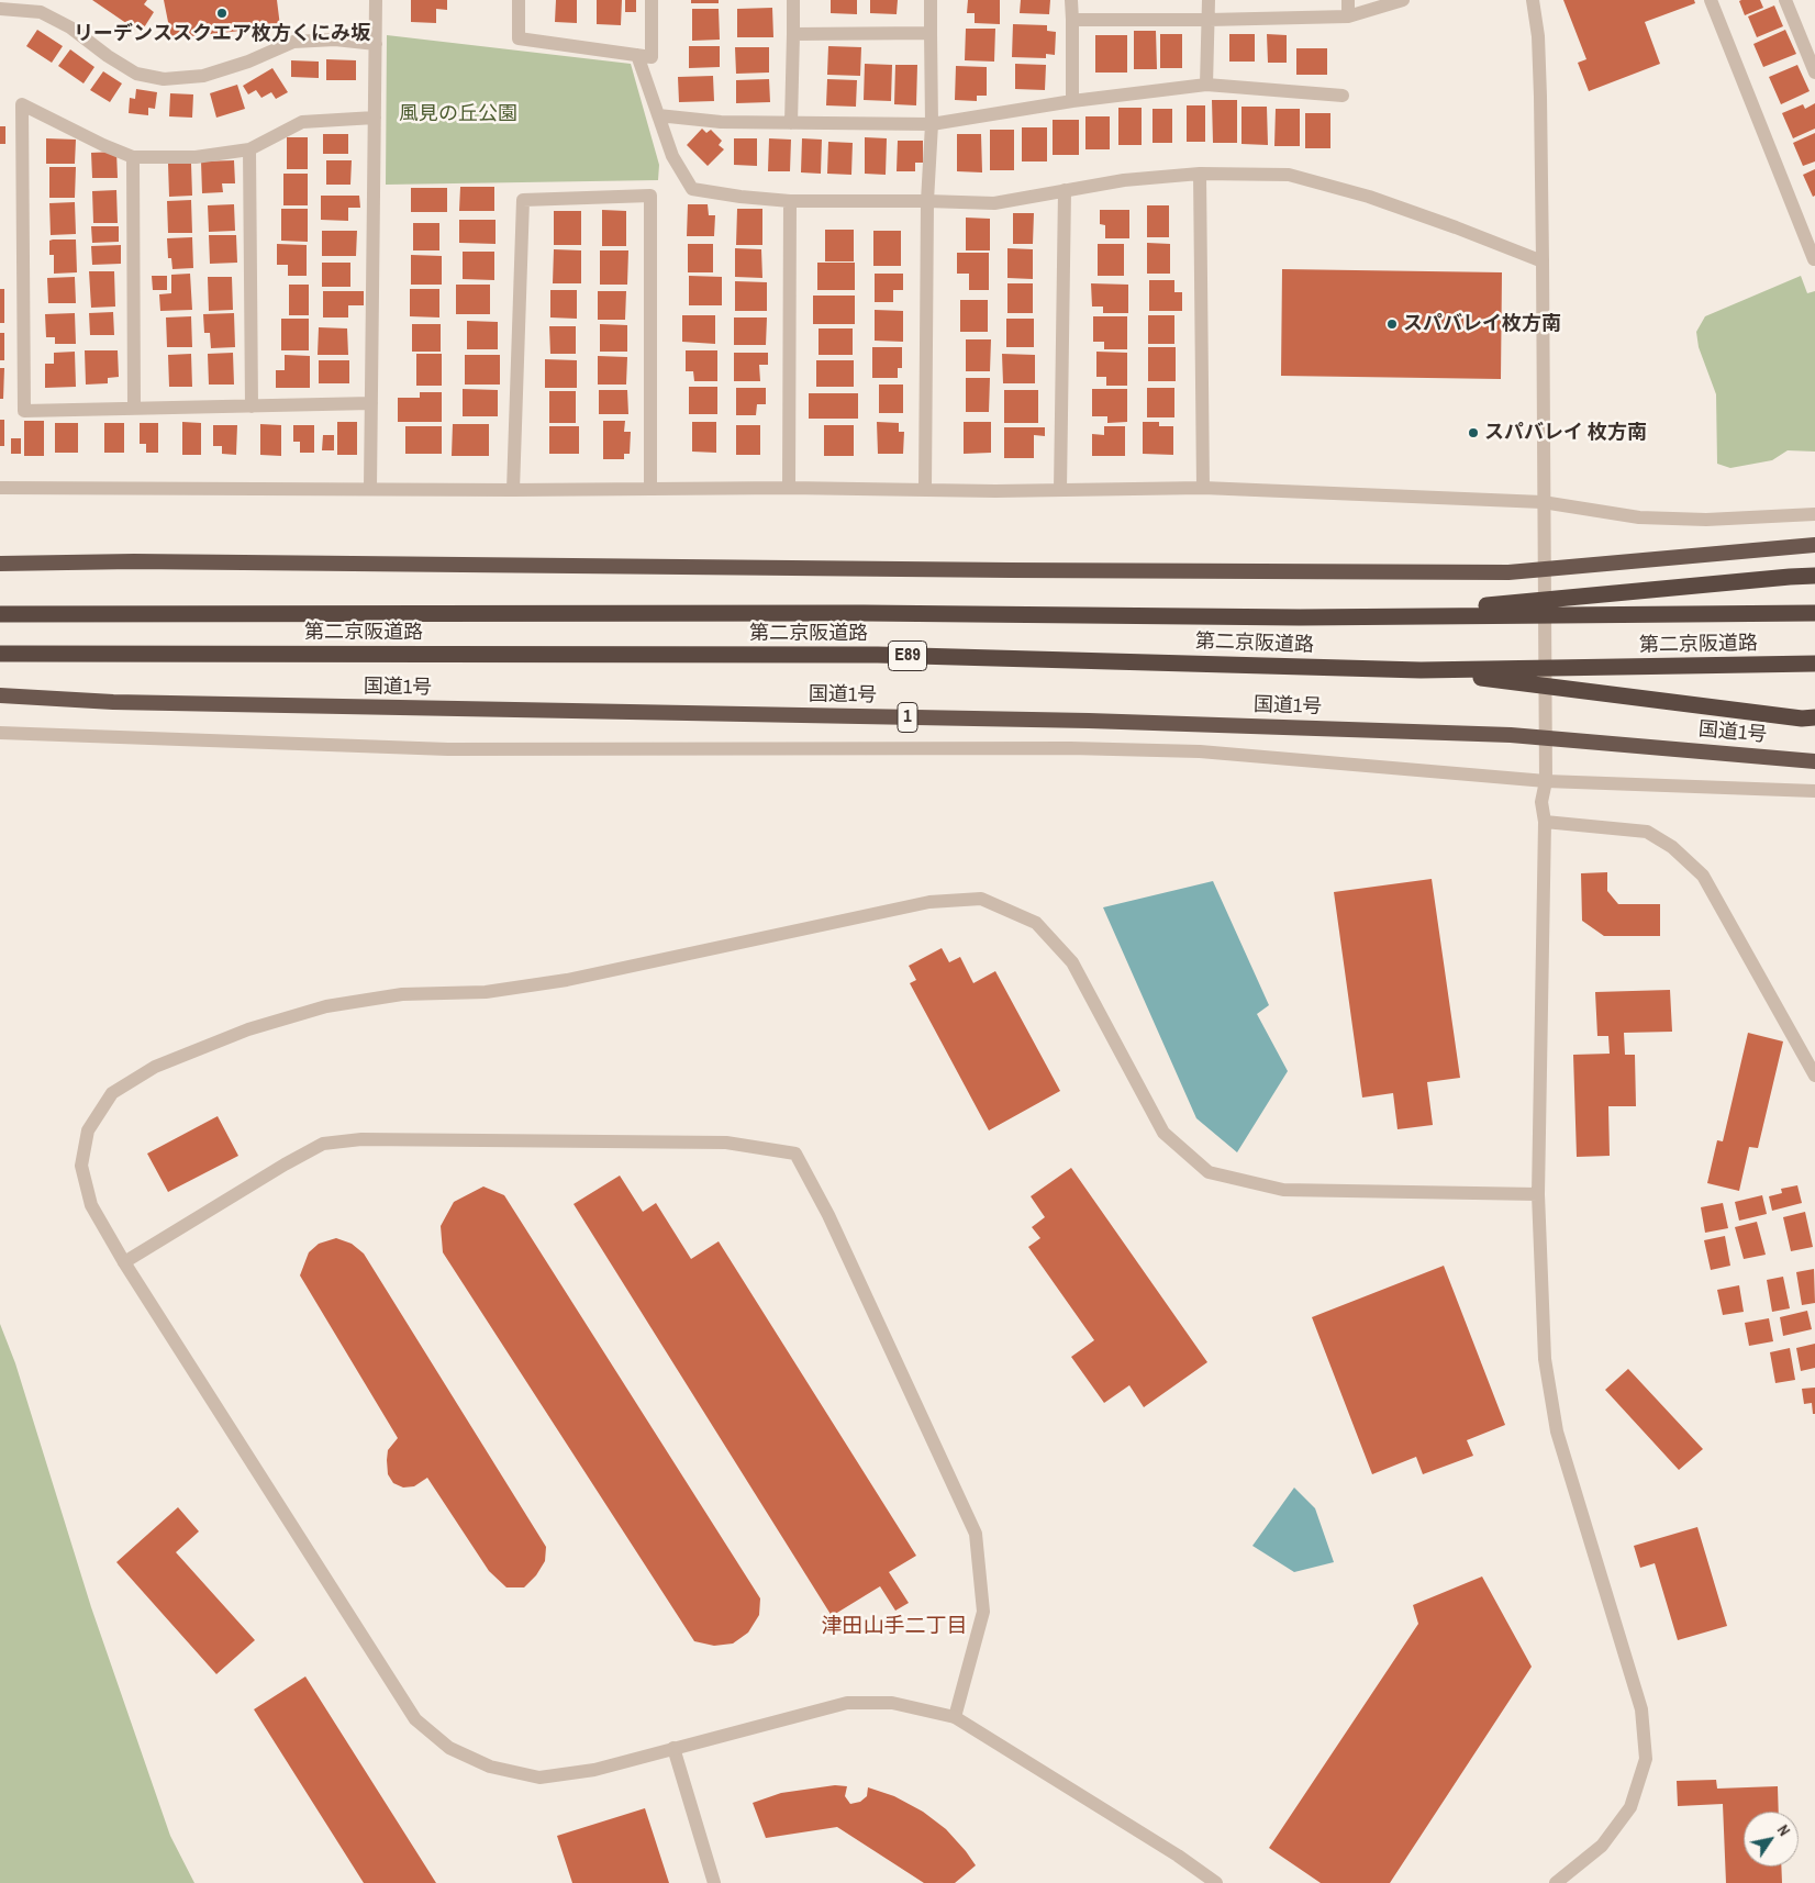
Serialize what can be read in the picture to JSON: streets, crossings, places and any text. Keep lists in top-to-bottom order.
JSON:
{
  "streets": {
    "highway": [
      "第二京阪道路",
      "E89",
      "国道1号",
      "1"
    ]
  },
  "districts": ["津田山手二丁目"],
  "parks": ["風見の丘公園"],
  "places": ["リーデンススクエア枚方くにみ坂", "スパバレイ枚方南", "スパバレイ 枚方南"],
  "north": "top right"
}
